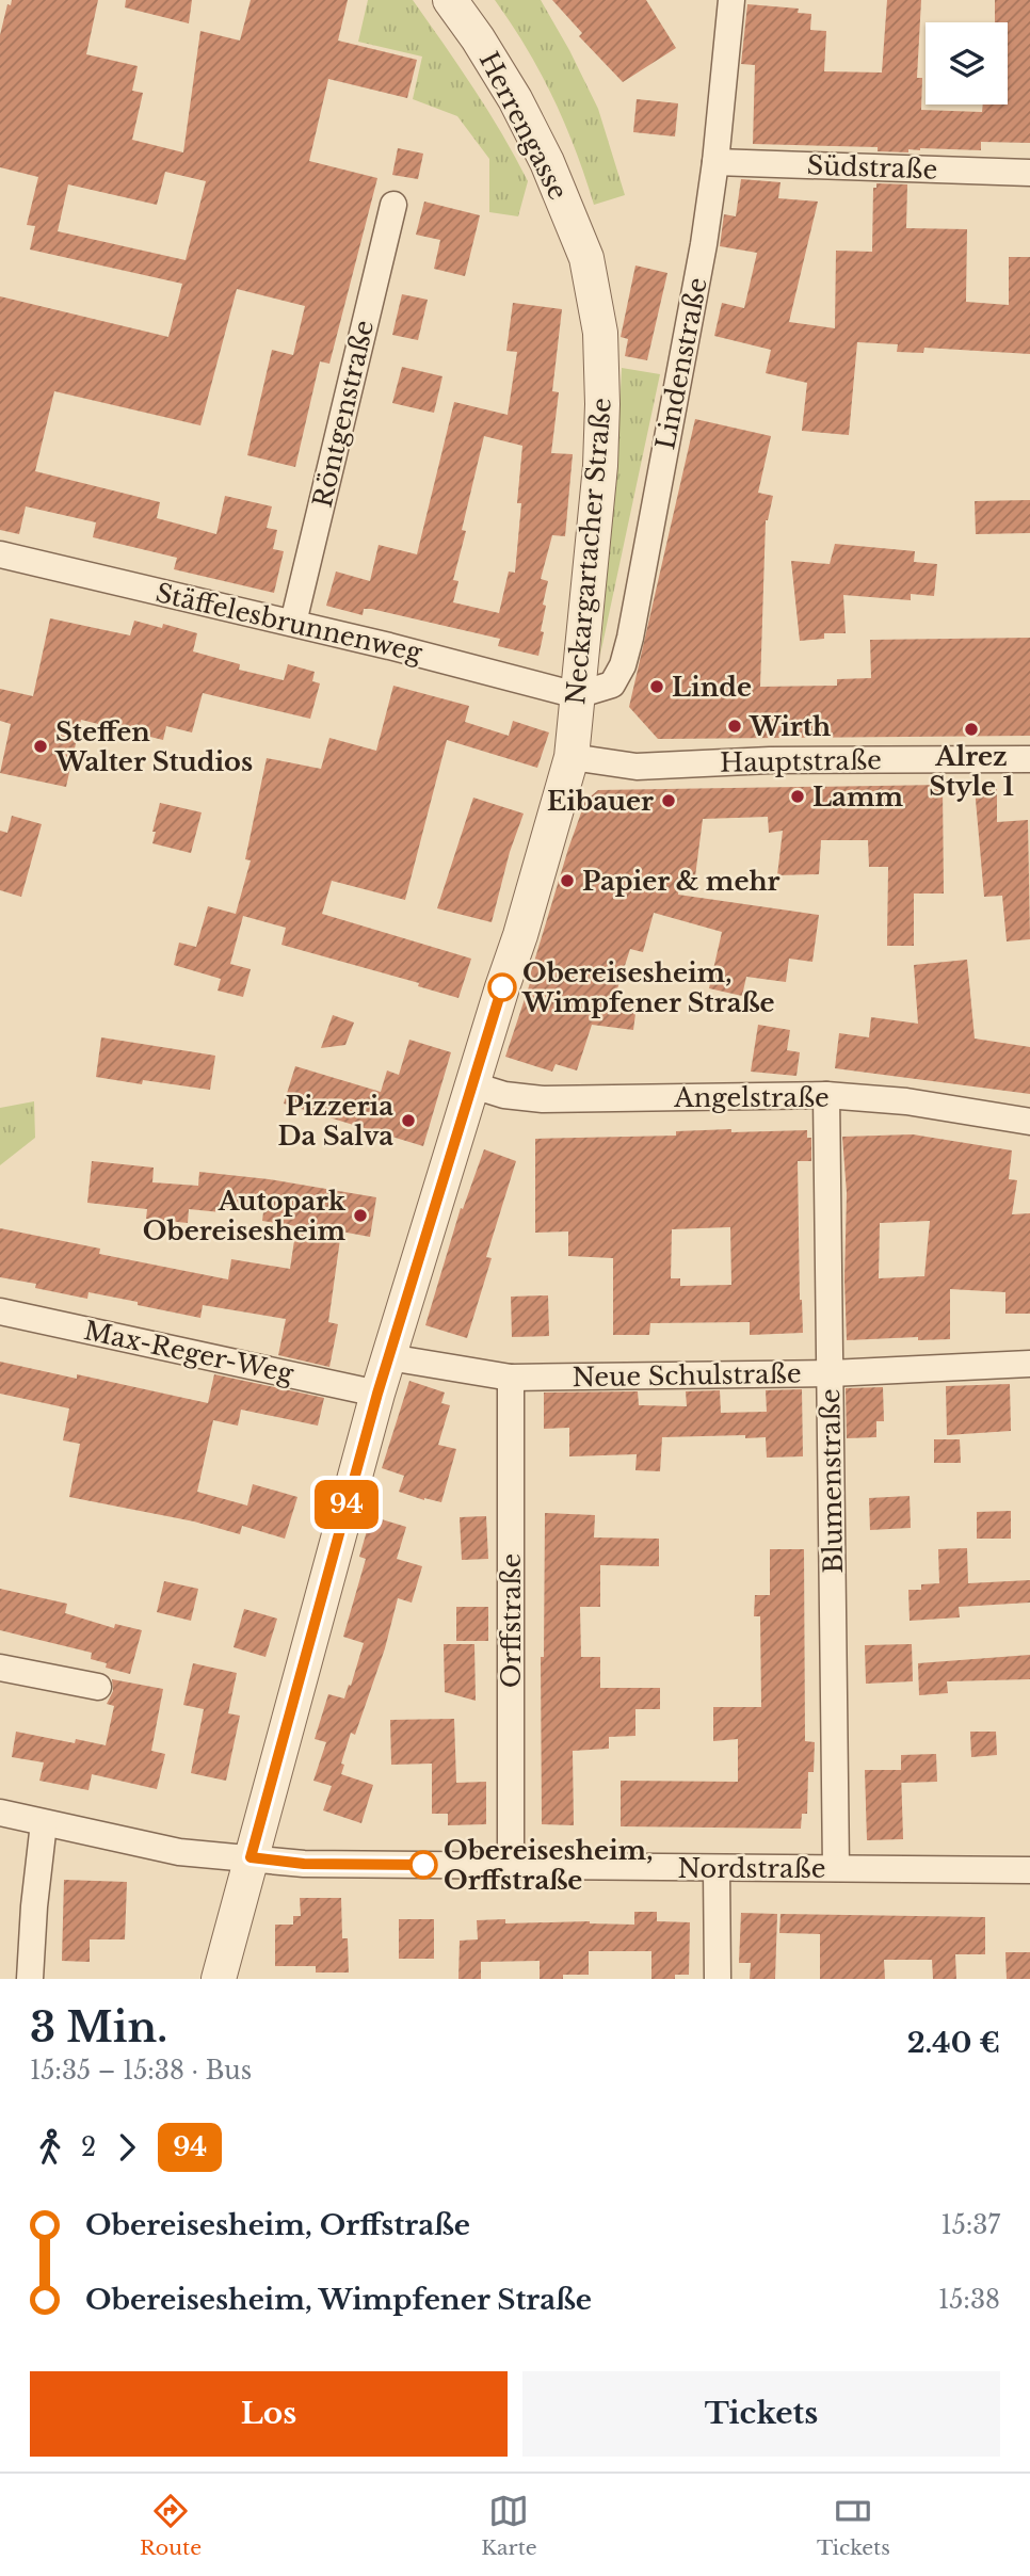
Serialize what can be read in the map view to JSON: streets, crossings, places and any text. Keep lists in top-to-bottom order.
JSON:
{
  "streets": {
    "street": [
      "Herrengasse",
      "Südstraße",
      "Lindenstraße",
      "Röntgenstraße",
      "Neckargartacher Straße",
      "Stäffelesbrunnenweg",
      "Hauptstraße",
      "Angelstraße",
      "Max-Reger-Weg",
      "Neue Schulstraße",
      "Blumenstraße",
      "Orffstraße",
      "Nordstraße"
    ]
  },
  "crossings": [
    ["Herrengasse", "Neckargartacher Straße"],
    ["Südstraße", "Lindenstraße"],
    ["Lindenstraße", "Neckargartacher Straße"],
    ["Lindenstraße", "Stäffelesbrunnenweg"],
    ["Röntgenstraße", "Stäffelesbrunnenweg"],
    ["Neckargartacher Straße", "Stäffelesbrunnenweg"],
    ["Neckargartacher Straße", "Hauptstraße"],
    ["Neckargartacher Straße", "Angelstraße"],
    ["Neckargartacher Straße", "Max-Reger-Weg"],
    ["Neckargartacher Straße", "Neue Schulstraße"],
    ["Neckargartacher Straße", "Nordstraße"],
    ["Angelstraße", "Blumenstraße"],
    ["Neue Schulstraße", "Blumenstraße"],
    ["Neue Schulstraße", "Orffstraße"],
    ["Blumenstraße", "Nordstraße"],
    ["Orffstraße", "Nordstraße"]
  ],
  "places": [
    "Linde",
    "Wirth",
    "Alrez Style 1",
    "Steffen Walter Studios",
    "Lamm",
    "Eibauer",
    "Papier & mehr",
    "Obereisesheim, Wimpfener Straße",
    "Pizzeria Da Salva",
    "Autopark Obereisesheim",
    "Obereisesheim, Orffstraße"
  ],
  "lines": ["bus line 94"],
  "page": {
    "on_map": "94",
    "heading": ["3 Min.", "15:35 – 15:38 · Bus", "2.40 €"],
    "legs": ["2", "94"],
    "list": [
      {
        "name": "Obereisesheim, Orffstraße",
        "value": "15:37"
      },
      {
        "name": "Obereisesheim, Wimpfener Straße",
        "value": "15:38"
      }
    ],
    "buttons": ["Los", "Tickets"],
    "tabs": ["Route", "Karte", "Tickets"]
  }
}
